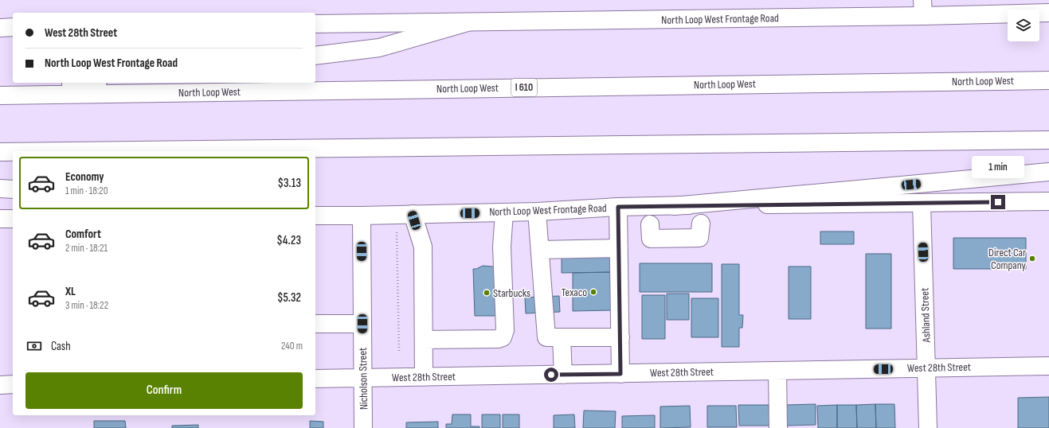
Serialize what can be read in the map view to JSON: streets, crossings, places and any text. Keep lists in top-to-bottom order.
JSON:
{
  "streets": {
    "main road": [
      "North Loop West Frontage Road",
      "North Loop West",
      "I 610",
      "Ashland Street",
      "West 28th Street",
      "Nicholson Street"
    ]
  },
  "crossings": [
    ["North Loop West Frontage Road", "Ashland Street"],
    ["North Loop West Frontage Road", "Nicholson Street"],
    ["Ashland Street", "West 28th Street"],
    ["West 28th Street", "Nicholson Street"]
  ],
  "places": ["Direct Car Company", "Texaco", "Starbucks"],
  "page": {
    "banner": ["West 28th Street", "North Loop West Frontage Road"],
    "bubble": "1 min",
    "list": [
      {
        "name": "Economy",
        "note": "1 min · 18:20",
        "value": "$3.13"
      },
      {
        "name": "Comfort",
        "note": "2 min · 18:21",
        "value": "$4.23"
      },
      {
        "name": "XL",
        "note": "3 min · 18:22",
        "value": "$5.32"
      }
    ],
    "pay": ["Cash", "240 m"],
    "buttons": "Confirm"
  }
}
